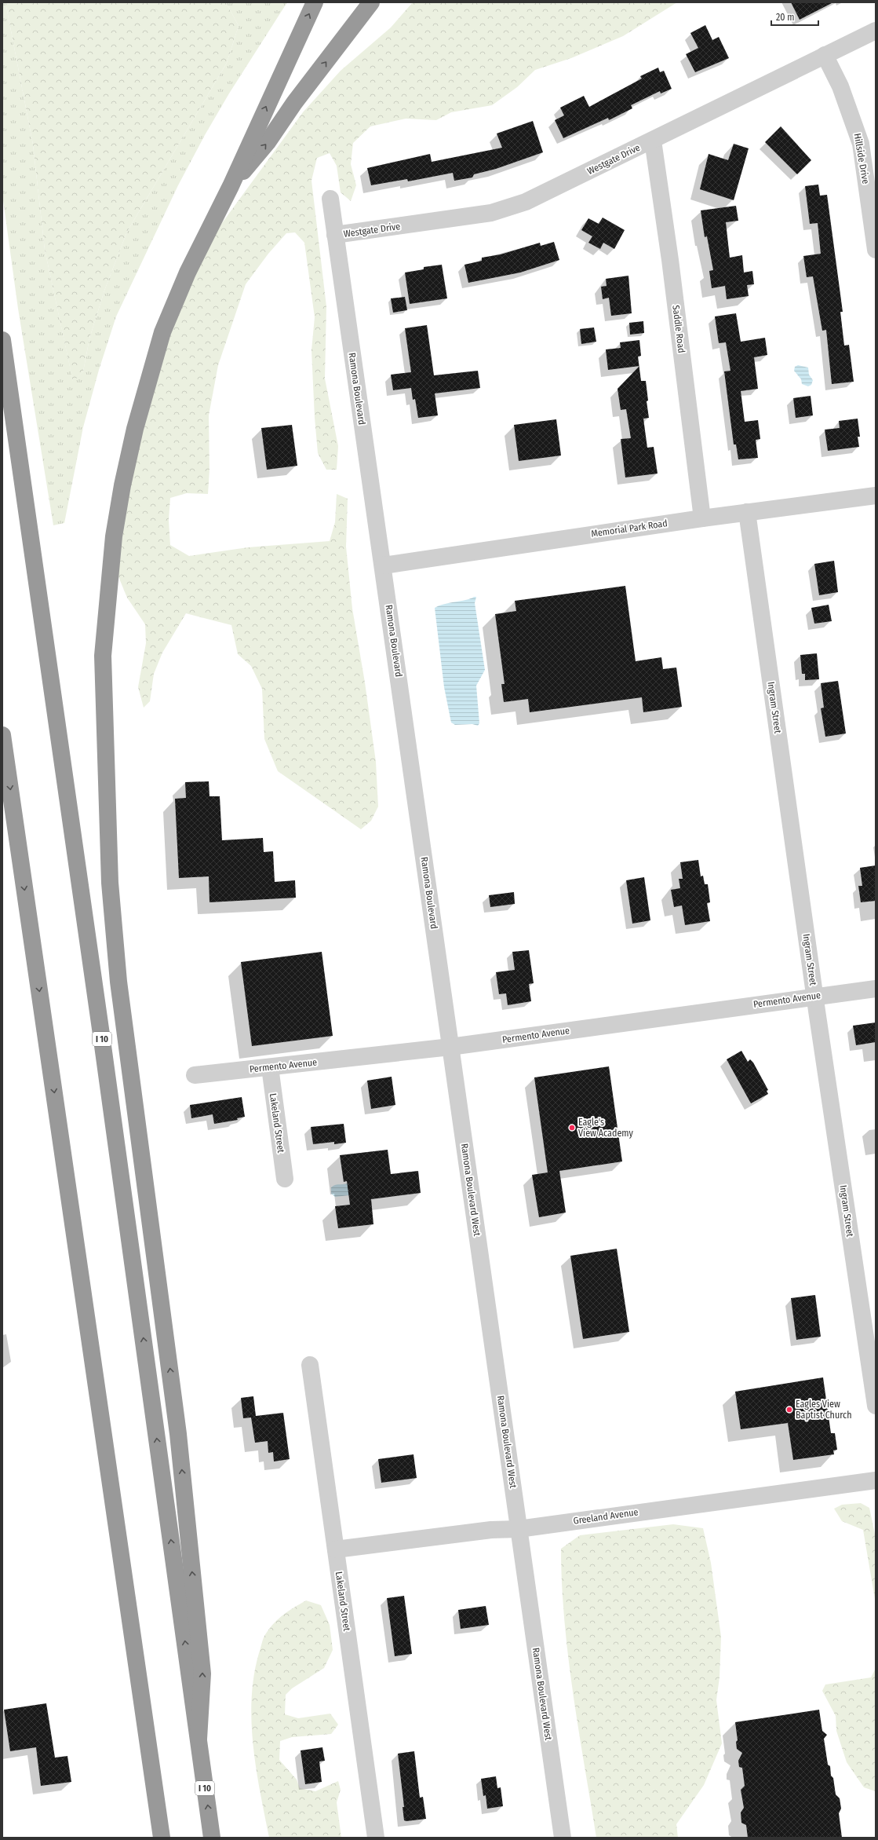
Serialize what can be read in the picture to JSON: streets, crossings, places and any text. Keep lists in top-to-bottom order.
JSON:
{
  "streets": {
    "highway": ["I 10"],
    "street": [
      "Hillside Drive",
      "Westgate Drive",
      "Saddle Road",
      "Ramona Boulevard",
      "Memorial Park Road",
      "Ingram Street",
      "Permento Avenue",
      "Lakeland Street",
      "Ramona Boulevard West",
      "Greeland Avenue"
    ]
  },
  "crossings": [
    ["Hillside Drive", "Westgate Drive"],
    ["Westgate Drive", "Saddle Road"],
    ["Westgate Drive", "Ramona Boulevard"],
    ["Saddle Road", "Memorial Park Road"],
    ["Ramona Boulevard", "Memorial Park Road"],
    ["Ramona Boulevard", "Permento Avenue"],
    ["Ramona Boulevard", "Ramona Boulevard West"],
    ["Memorial Park Road", "Ingram Street"],
    ["Ingram Street", "Permento Avenue"],
    ["Permento Avenue", "Lakeland Street"],
    ["Permento Avenue", "Ramona Boulevard West"],
    ["Lakeland Street", "Greeland Avenue"],
    ["Ramona Boulevard West", "Greeland Avenue"]
  ],
  "places": ["Eagle's View Academy", "Eagles View Baptist Church"],
  "scale_bar": "20 m"
}
